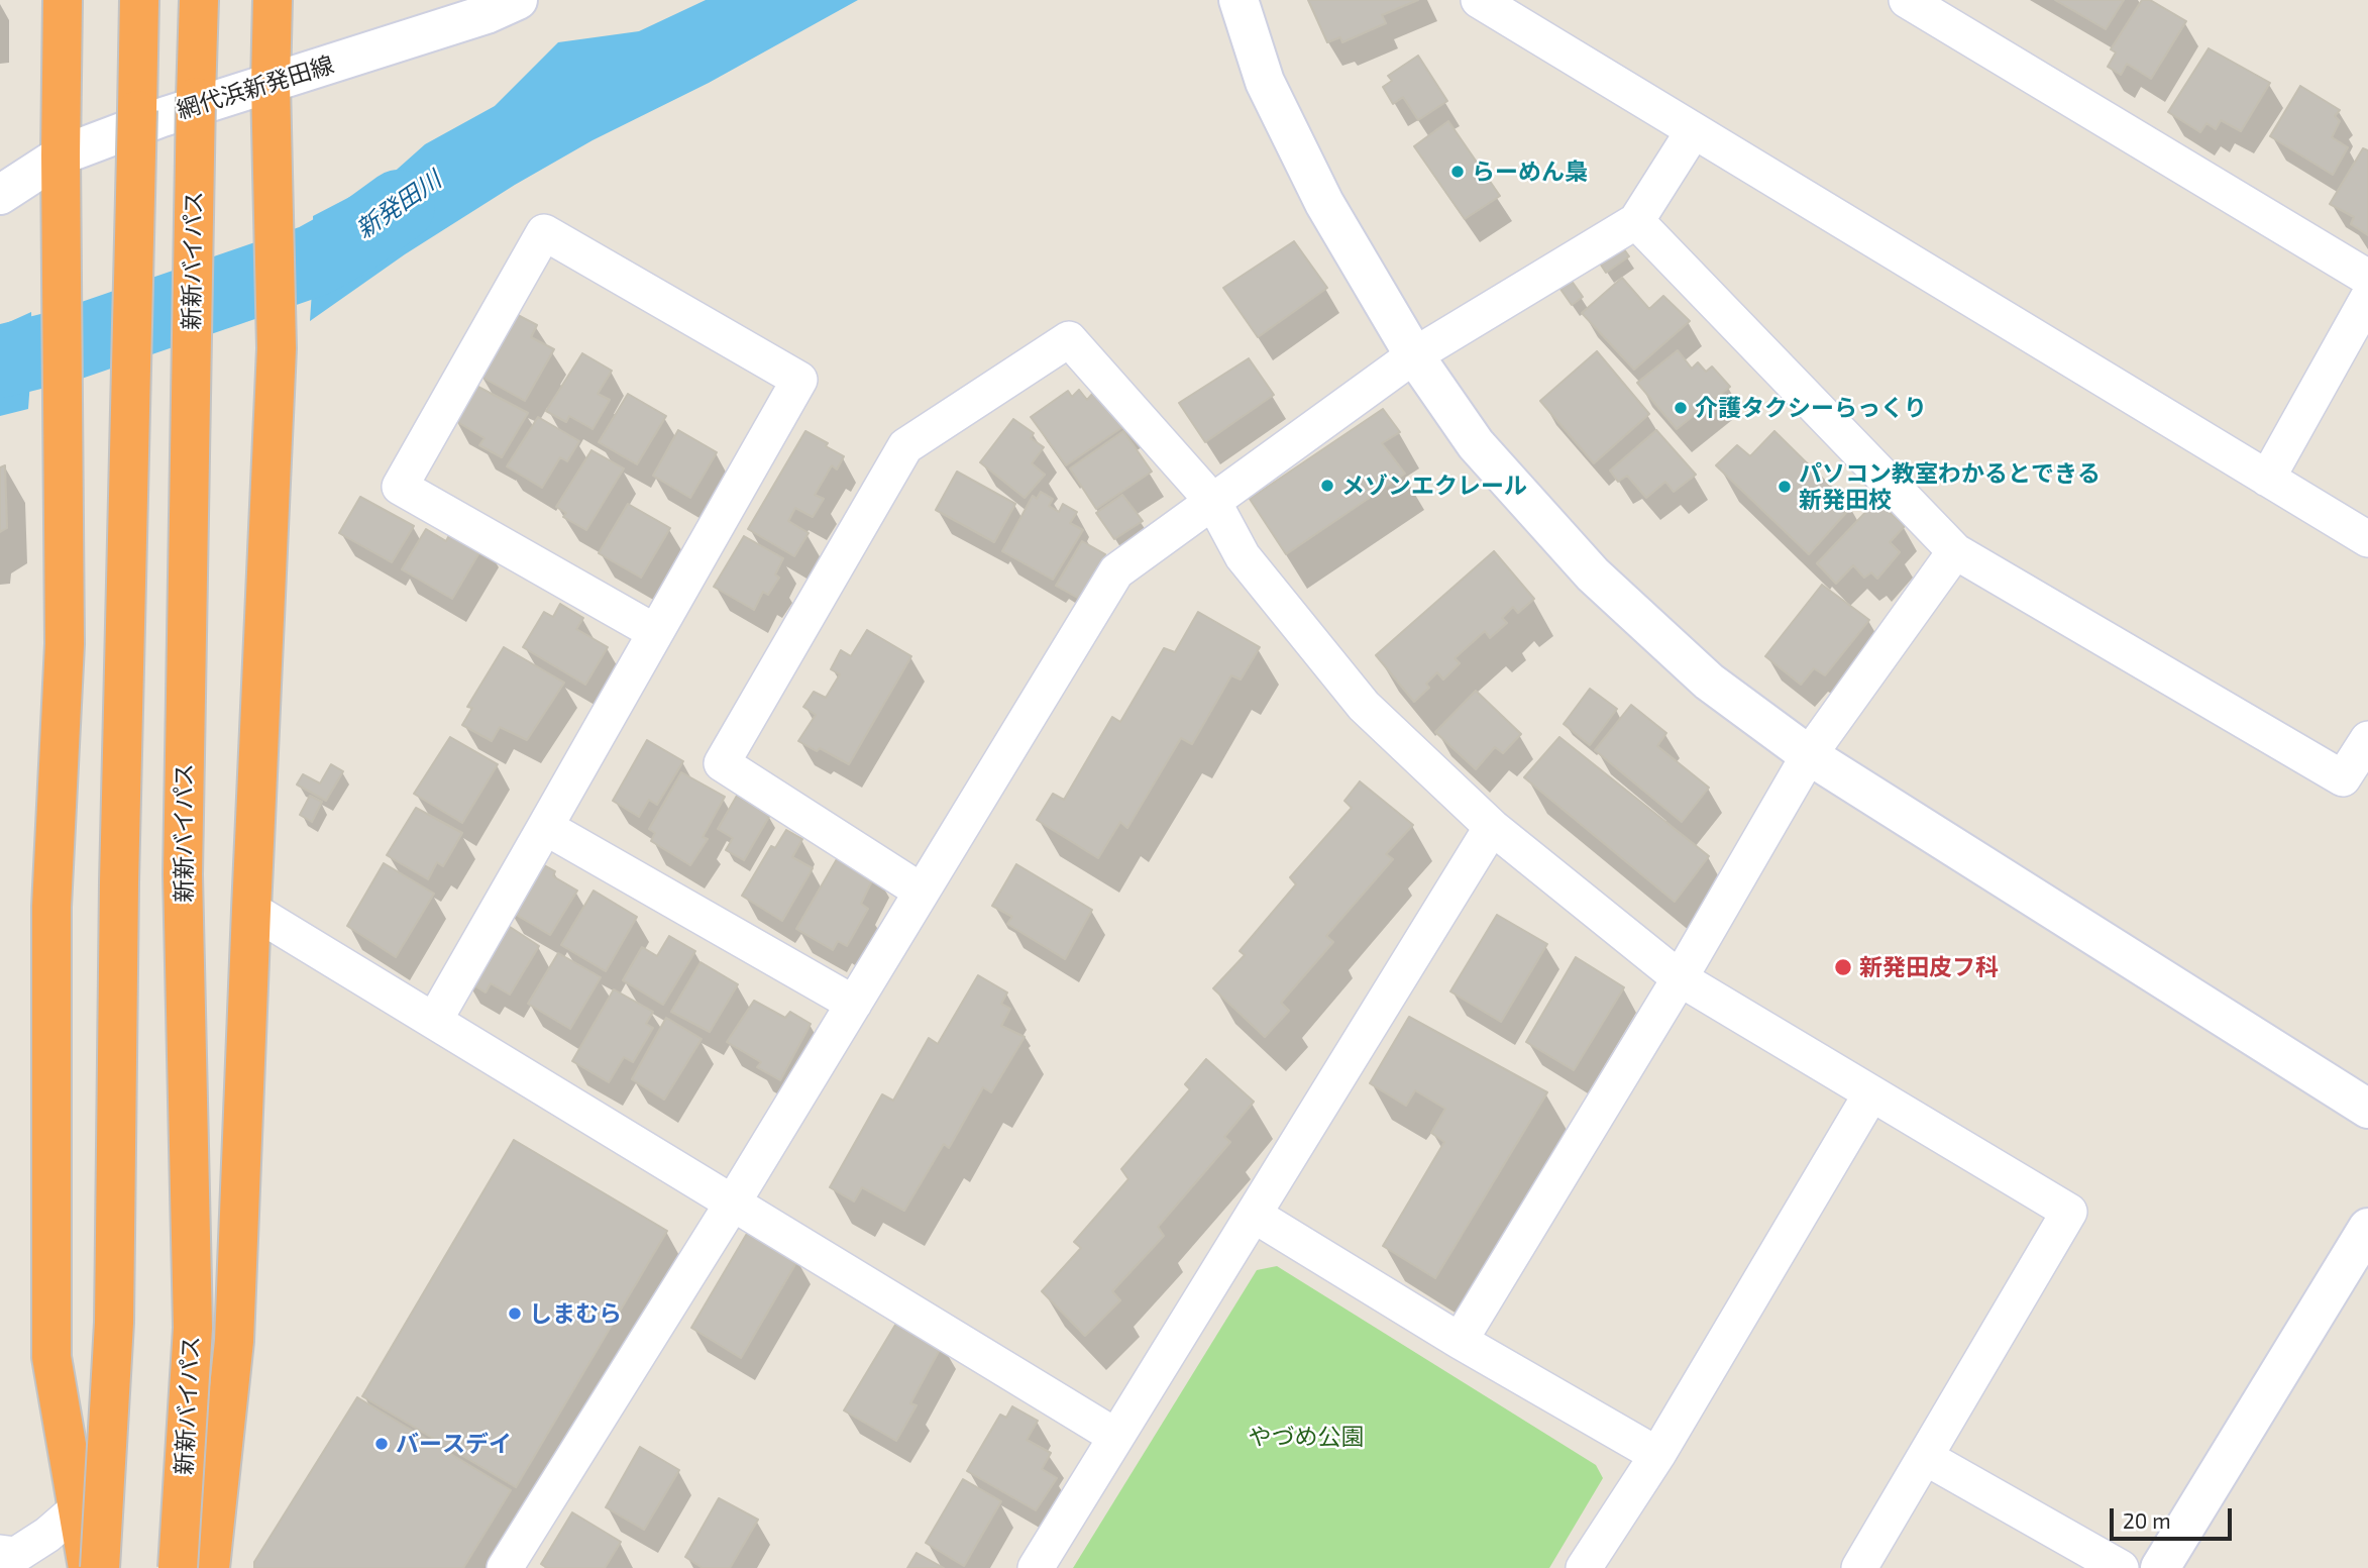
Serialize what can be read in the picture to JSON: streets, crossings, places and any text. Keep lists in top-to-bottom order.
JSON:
{
  "streets": {
    "highway": ["新新バイパス"],
    "street": ["網代浜新発田線"]
  },
  "water": ["新発田川"],
  "parks": ["やづめ公園"],
  "places": [
    "らーめん梟",
    "介護タクシーらっくり",
    "メゾンエクレール",
    "パソコン教室わかるとできる 新発田校",
    "新発田皮フ科",
    "しまむら",
    "バースデイ"
  ],
  "scale_bar": "20 m"
}
